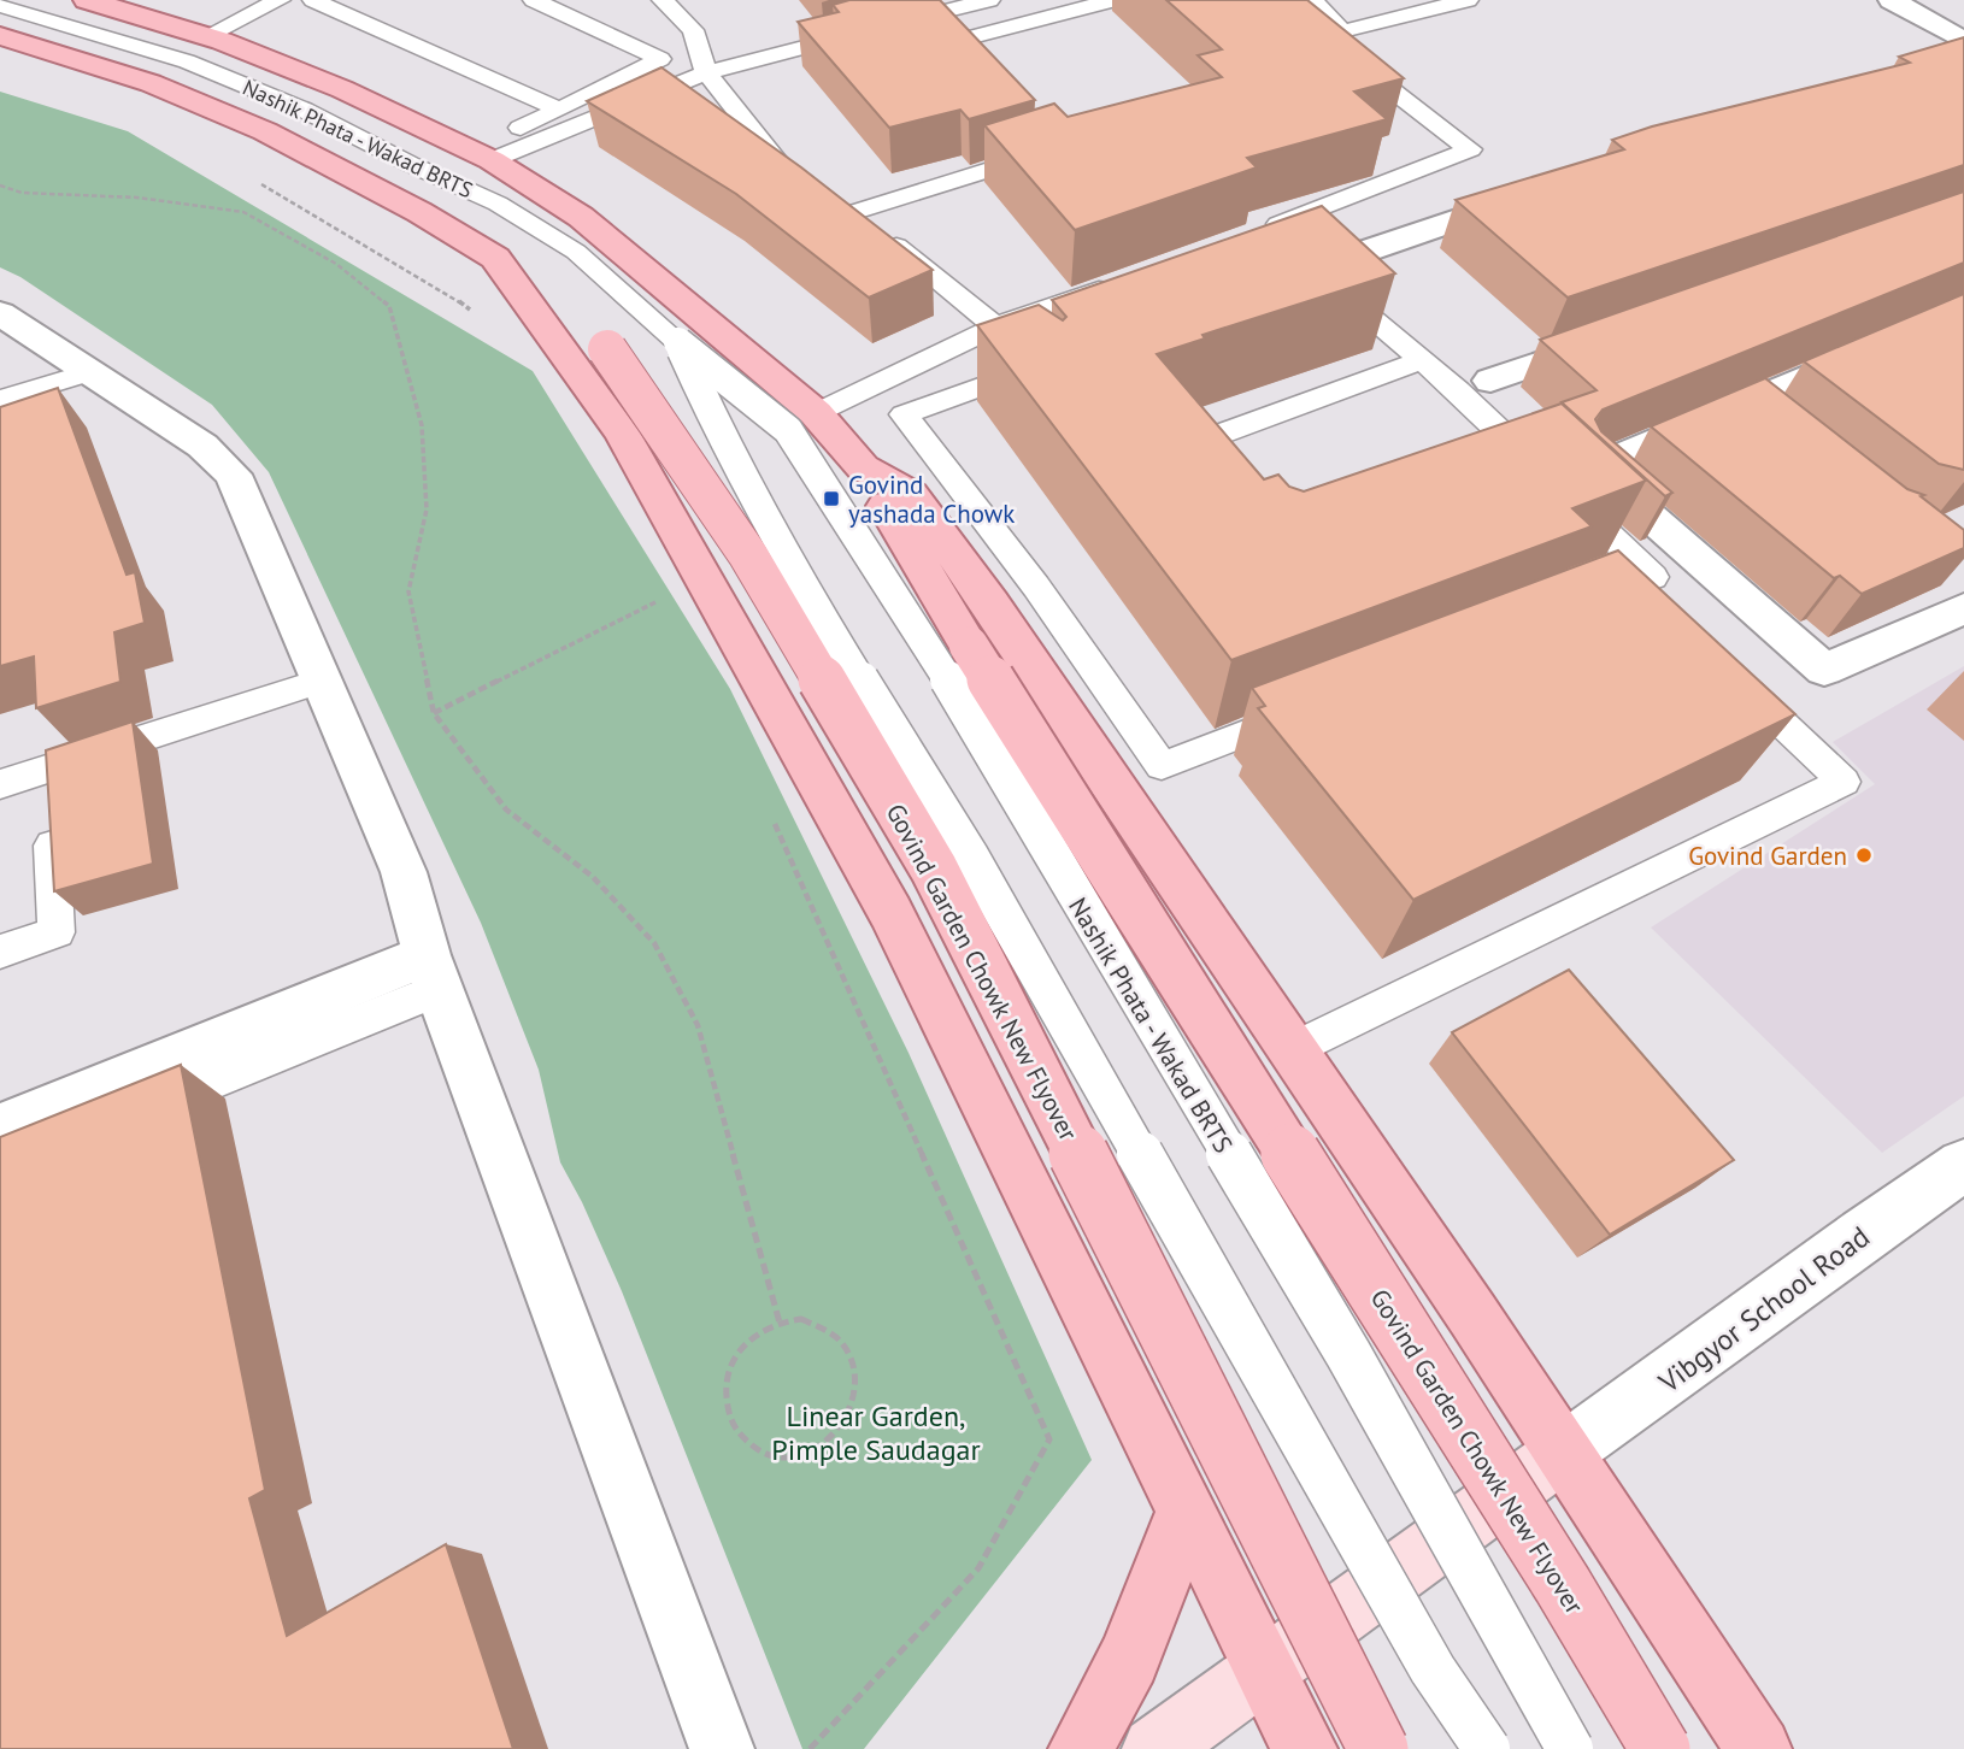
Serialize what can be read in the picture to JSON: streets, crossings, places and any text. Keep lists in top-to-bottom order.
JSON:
{
  "streets": {
    "main road": ["Govind Garden Chowk New Flyover"],
    "street": ["Vibgyor School Road"],
    "lane": ["Nashik Phata - Wakad BRTS"]
  },
  "parks": ["Linear Garden, Pimple Saudagar"],
  "places": {
    "transit": ["Govind yashada Chowk"],
    "other": ["Govind Garden"]
  }
}
